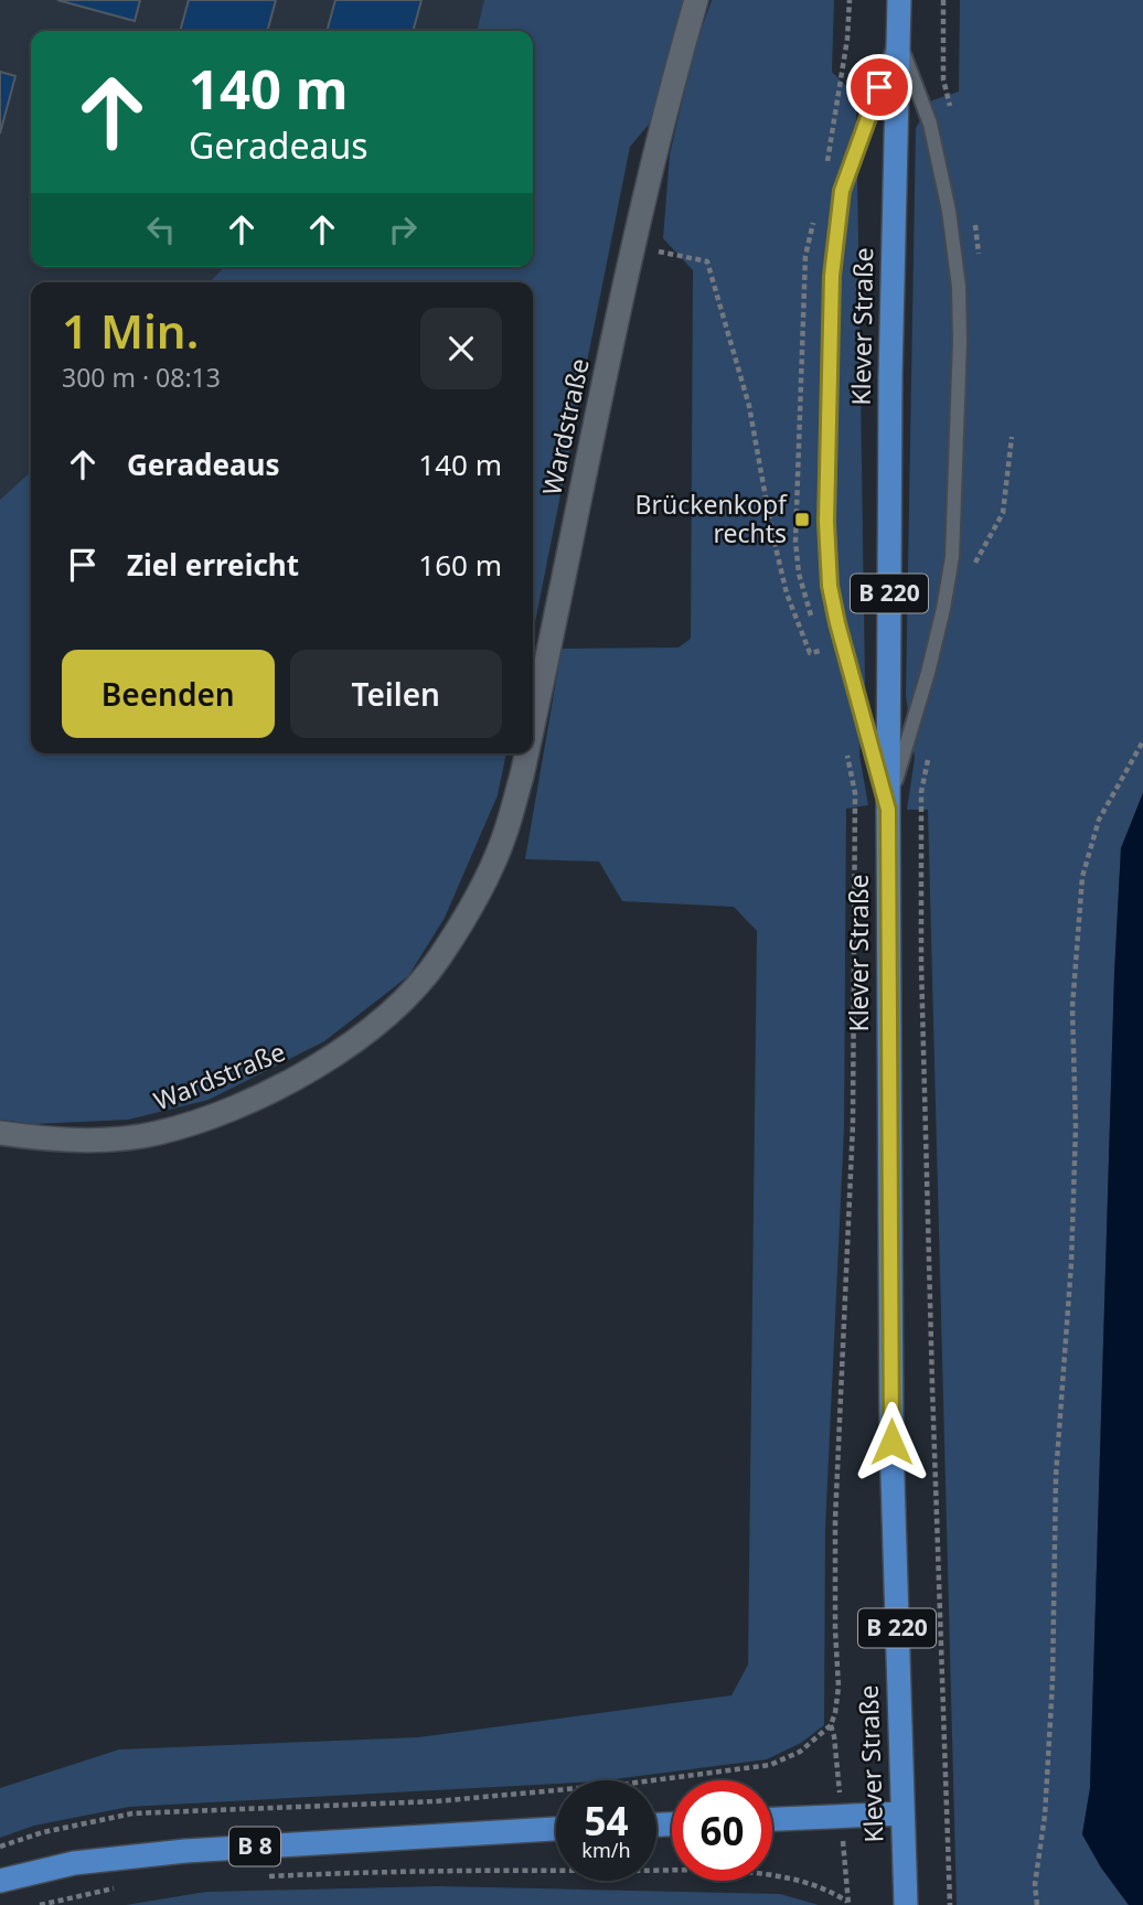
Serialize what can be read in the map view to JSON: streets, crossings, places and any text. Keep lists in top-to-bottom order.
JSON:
{
  "streets": {
    "main road": ["Klever Straße", "B 220", "B 8"],
    "street": ["Wardstraße"]
  },
  "places": {
    "transit": ["Brückenkopf rechts"]
  },
  "page": {
    "turn": ["140 m", "Geradeaus"],
    "heading": ["1 Min.", "300 m · 08:13"],
    "list": [
      {
        "name": "Geradeaus",
        "value": "140 m"
      },
      {
        "name": "Ziel erreicht",
        "value": "160 m"
      }
    ],
    "buttons": ["Beenden", "Teilen"],
    "speed": "54 km/h",
    "limit": "60"
  }
}
